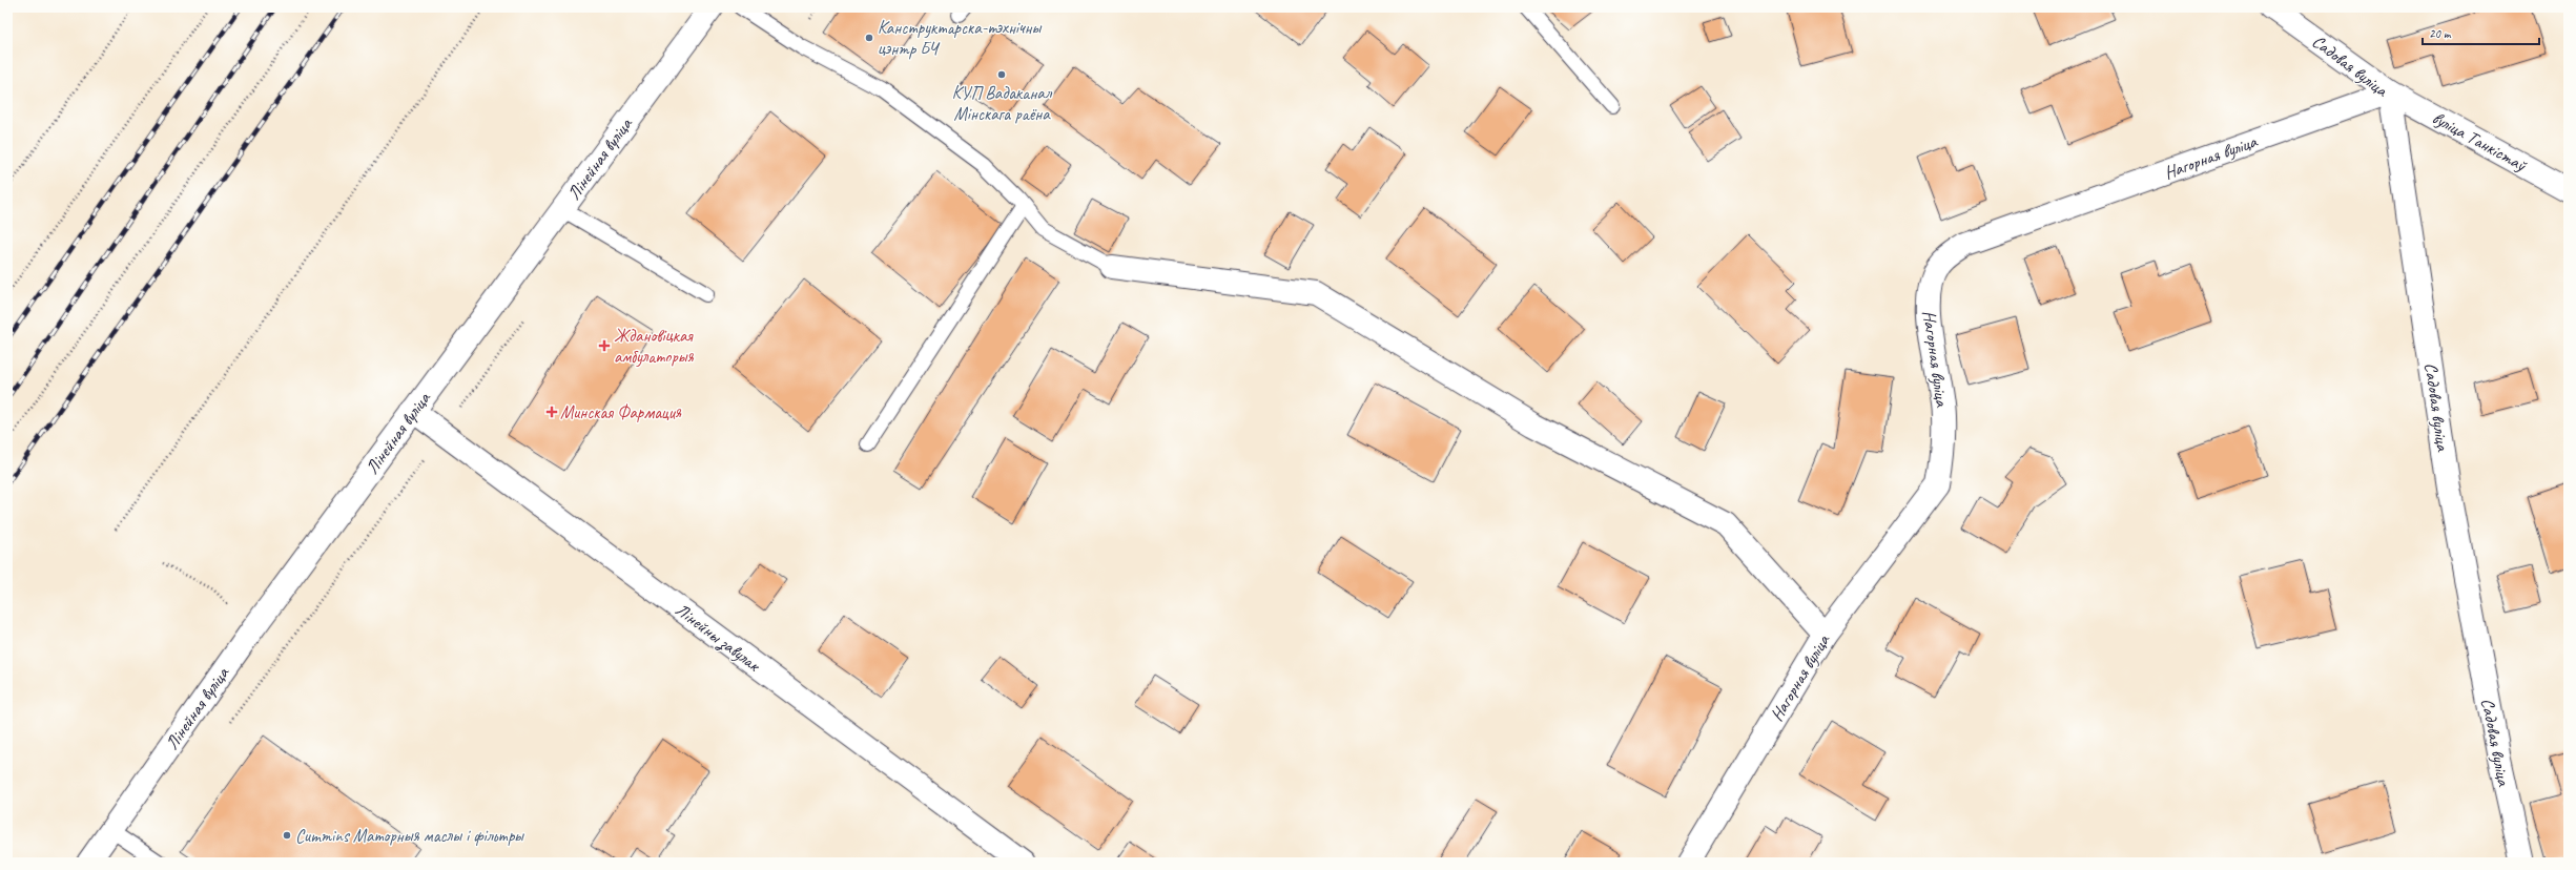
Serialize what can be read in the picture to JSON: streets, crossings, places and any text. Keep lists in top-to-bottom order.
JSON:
{
  "streets": {
    "street": [
      "Садовая вуліца",
      "вуліца Танкістаў",
      "Нагорная вуліца",
      "Лінейная вуліца",
      "Лінейны завулак"
    ]
  },
  "crossings": [
    ["Садовая вуліца", "вуліца Танкістаў"],
    ["Садовая вуліца", "Нагорная вуліца"],
    ["вуліца Танкістаў", "Нагорная вуліца"],
    ["Лінейная вуліца", "Лінейны завулак"]
  ],
  "places": {
    "other": ["Канструктарска-тэхнічны цэнтр БЧ", "КУП Вадаканал Мінскага раёна", "Cummins Маторныя маслы і фільтры"],
    "health": ["Ждановіцкая амбулаторыя", "Минская Фармация"]
  },
  "scale_bar": "20 m"
}
